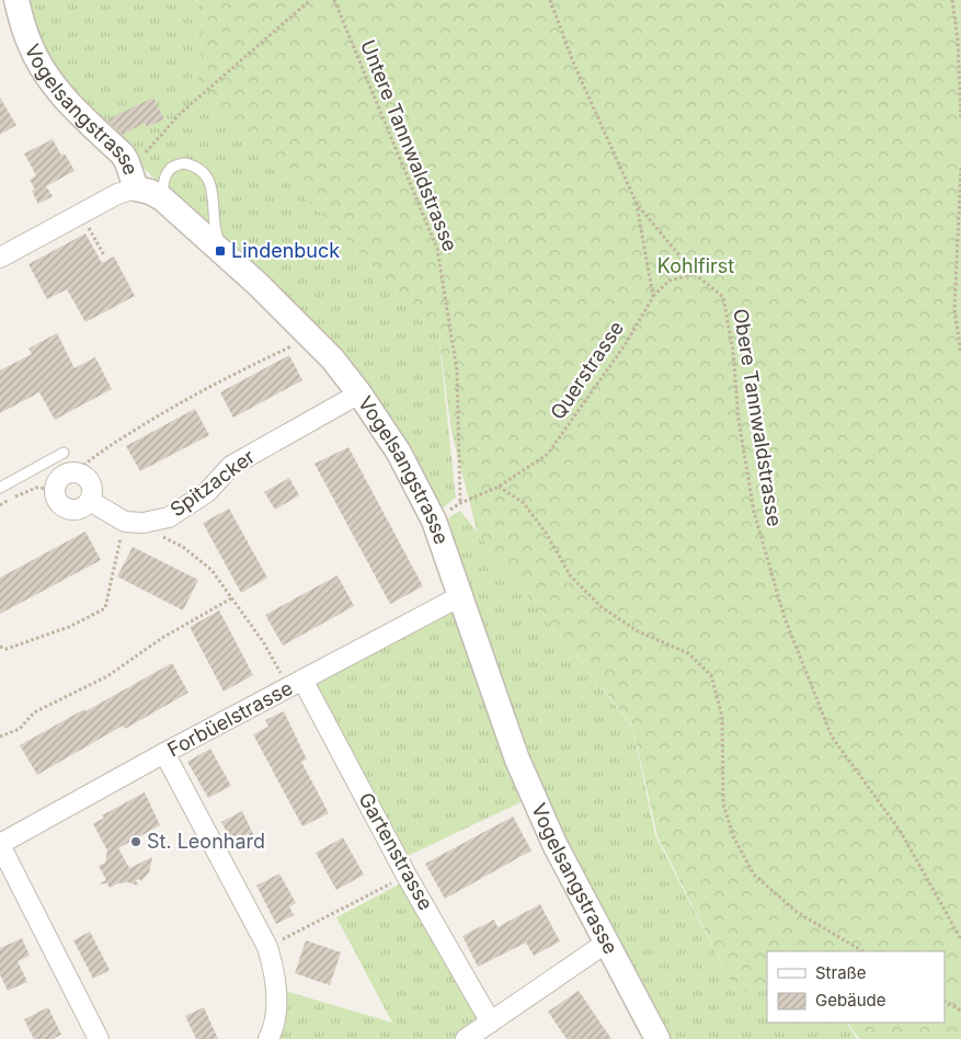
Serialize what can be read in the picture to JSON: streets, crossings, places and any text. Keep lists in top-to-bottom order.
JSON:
{
  "streets": {
    "street": [
      "Vogelsangstrasse",
      "Spitzacker",
      "Forbüelstrasse",
      "Gartenstrasse"
    ],
    "path": ["Untere Tannwaldstrasse", "Querstrasse", "Obere Tannwaldstrasse"]
  },
  "crossings": [
    ["Vogelsangstrasse", "Spitzacker"],
    ["Vogelsangstrasse", "Forbüelstrasse"],
    ["Untere Tannwaldstrasse", "Querstrasse"],
    ["Querstrasse", "Obere Tannwaldstrasse"],
    ["Forbüelstrasse", "Gartenstrasse"]
  ],
  "parks": ["Kohlfirst"],
  "places": {
    "transit": ["Lindenbuck"],
    "other": ["St. Leonhard"]
  },
  "legend": ["Straße", "Gebäude"]
}
